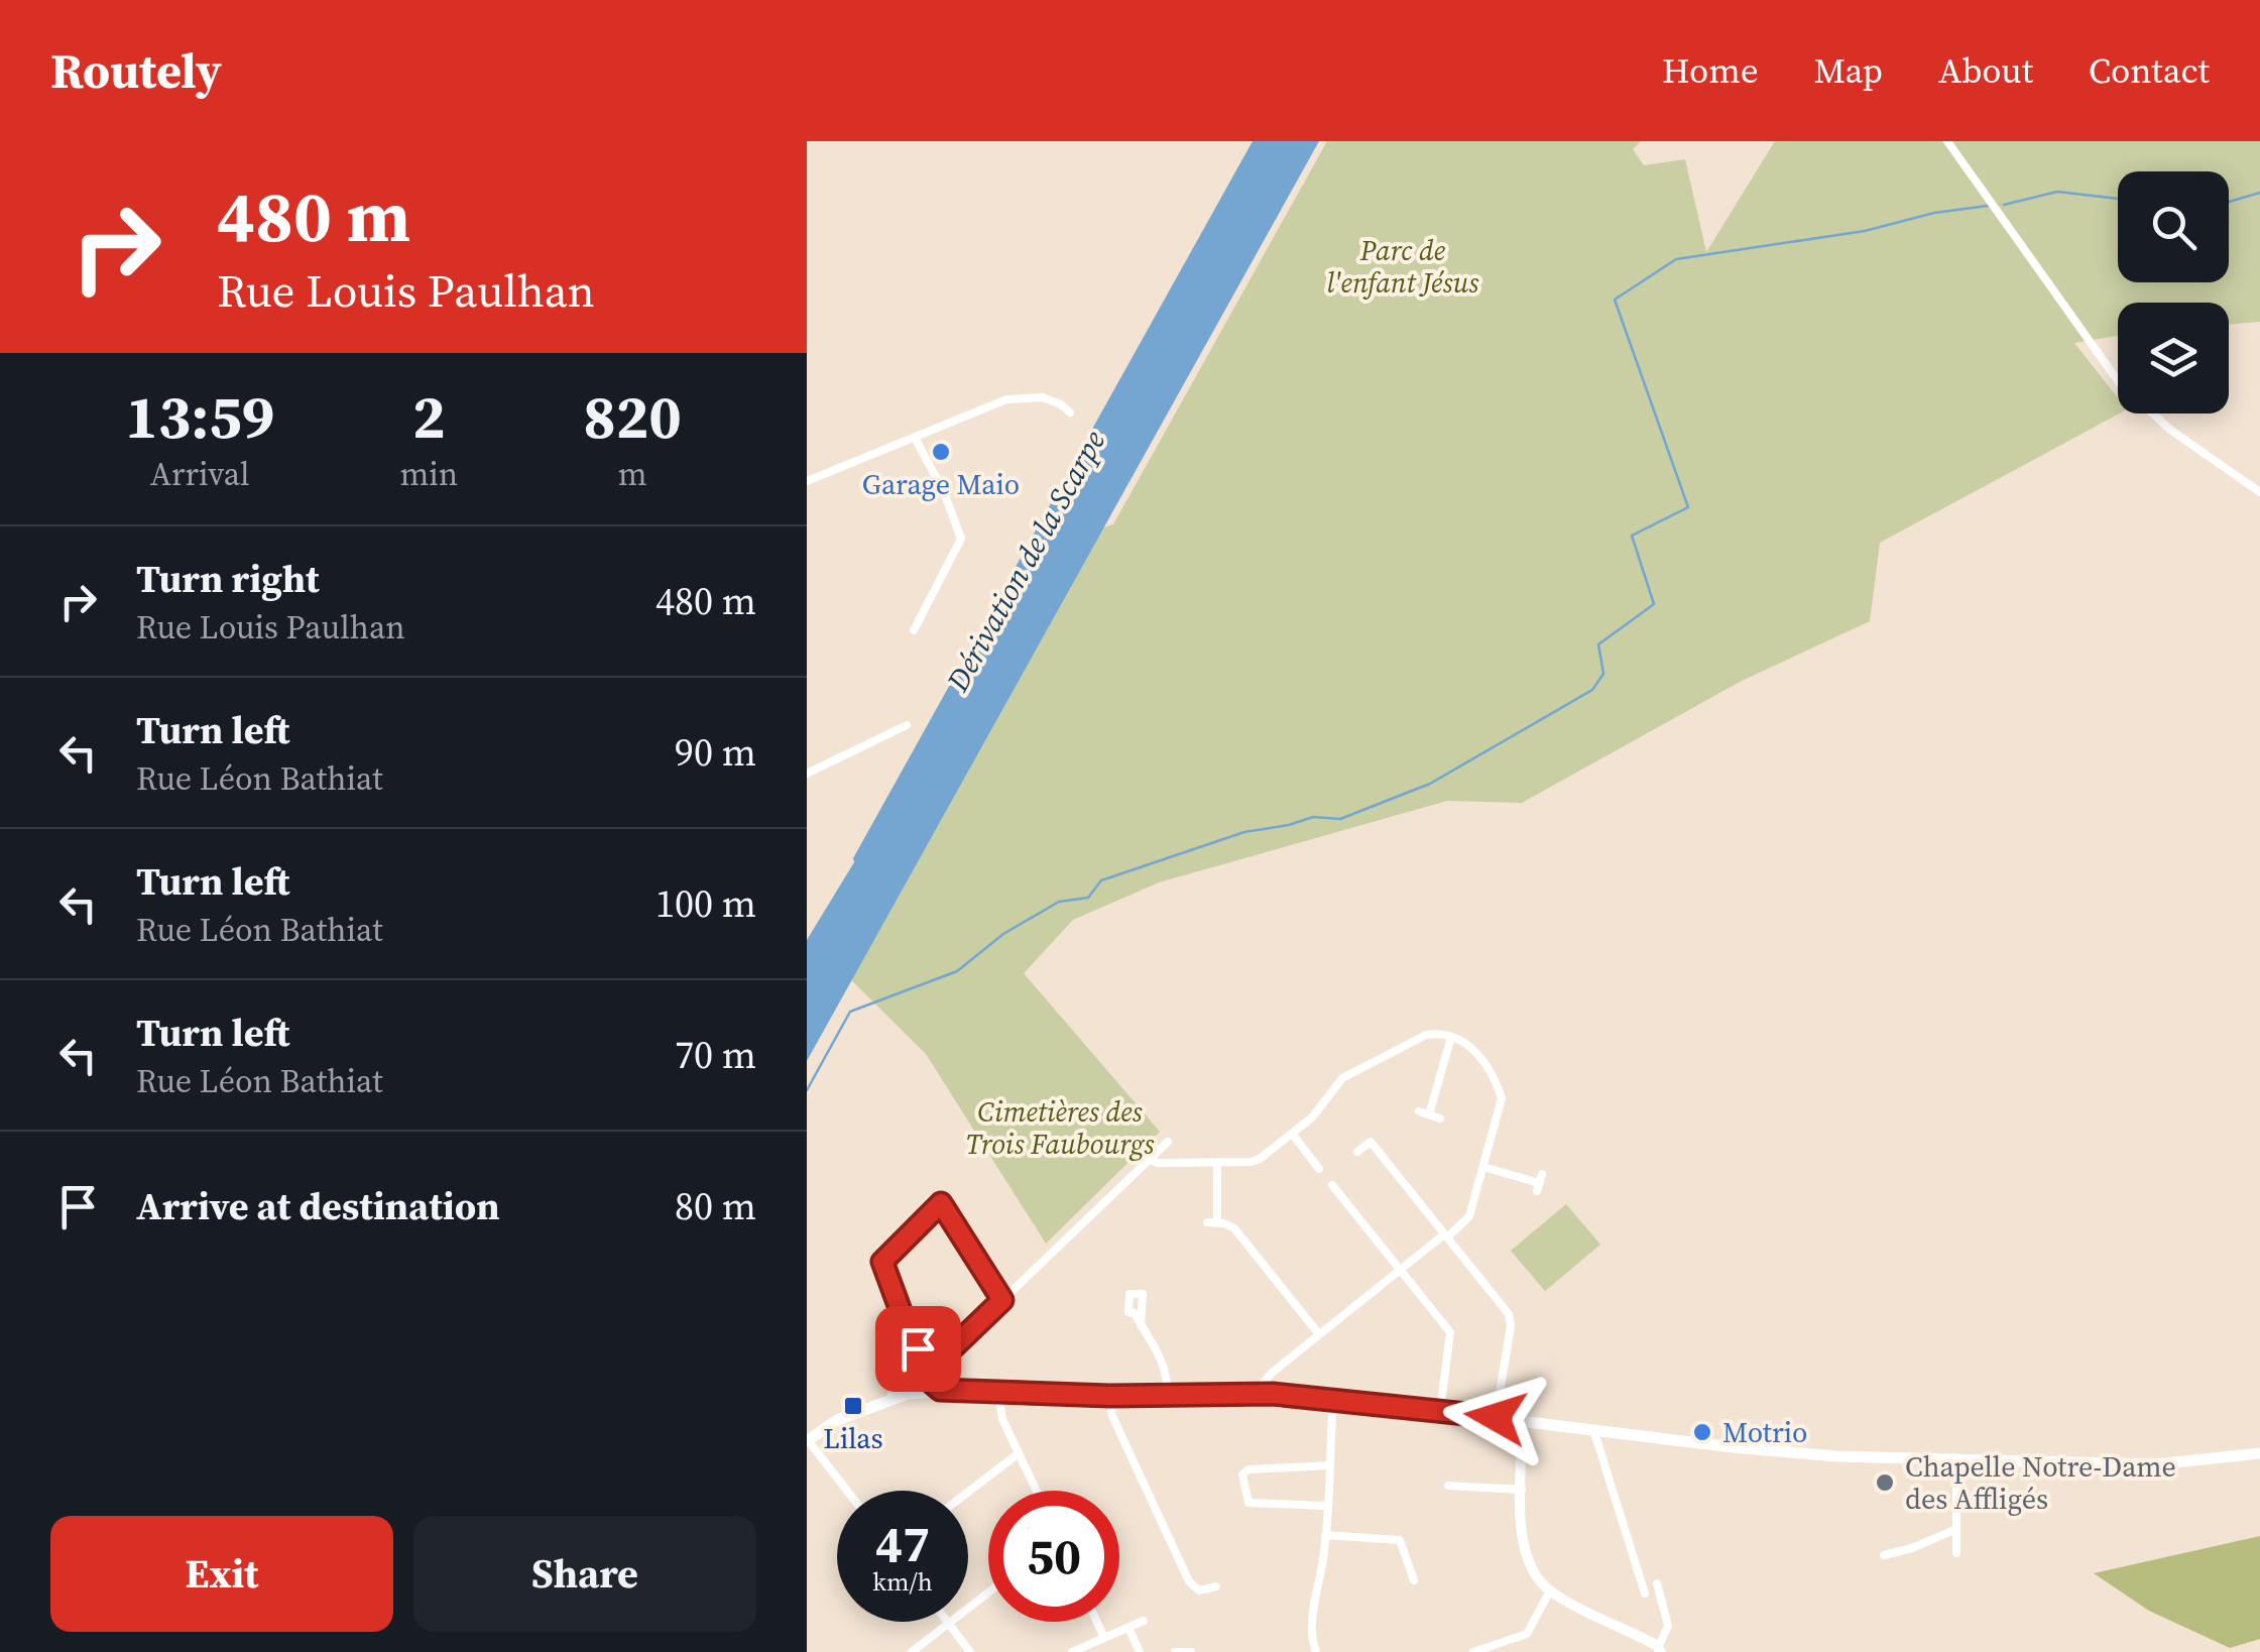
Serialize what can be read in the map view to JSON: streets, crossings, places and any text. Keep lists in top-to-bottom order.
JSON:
{
  "water": ["Dérivation de la Scarpe"],
  "parks": ["Parc de l'enfant Jésus", "Cimetières des Trois Faubourgs"],
  "places": {
    "other": ["Garage Maio", "Motrio", "Chapelle Notre-Dame des Affligés"],
    "transit": ["Lilas"]
  },
  "page": {
    "header": "Routely",
    "nav": [
      "Home",
      "Map",
      "About",
      "Contact"
    ],
    "turn": ["480 m", "Rue Louis Paulhan"],
    "eta": [
      "13:59",
      "Arrival",
      "2",
      "min",
      "820",
      "m"
    ],
    "list": [
      {
        "name": "Turn right",
        "note": "Rue Louis Paulhan",
        "value": "480 m"
      },
      {
        "name": "Turn left",
        "note": "Rue Léon Bathiat",
        "value": "90 m"
      },
      {
        "name": "Turn left",
        "note": "Rue Léon Bathiat",
        "value": "100 m"
      },
      {
        "name": "Turn left",
        "note": "Rue Léon Bathiat",
        "value": "70 m"
      },
      {
        "name": "Arrive at destination",
        "value": "80 m"
      }
    ],
    "speed": "47 km/h",
    "limit": "50",
    "buttons": ["Exit", "Share"]
  }
}
